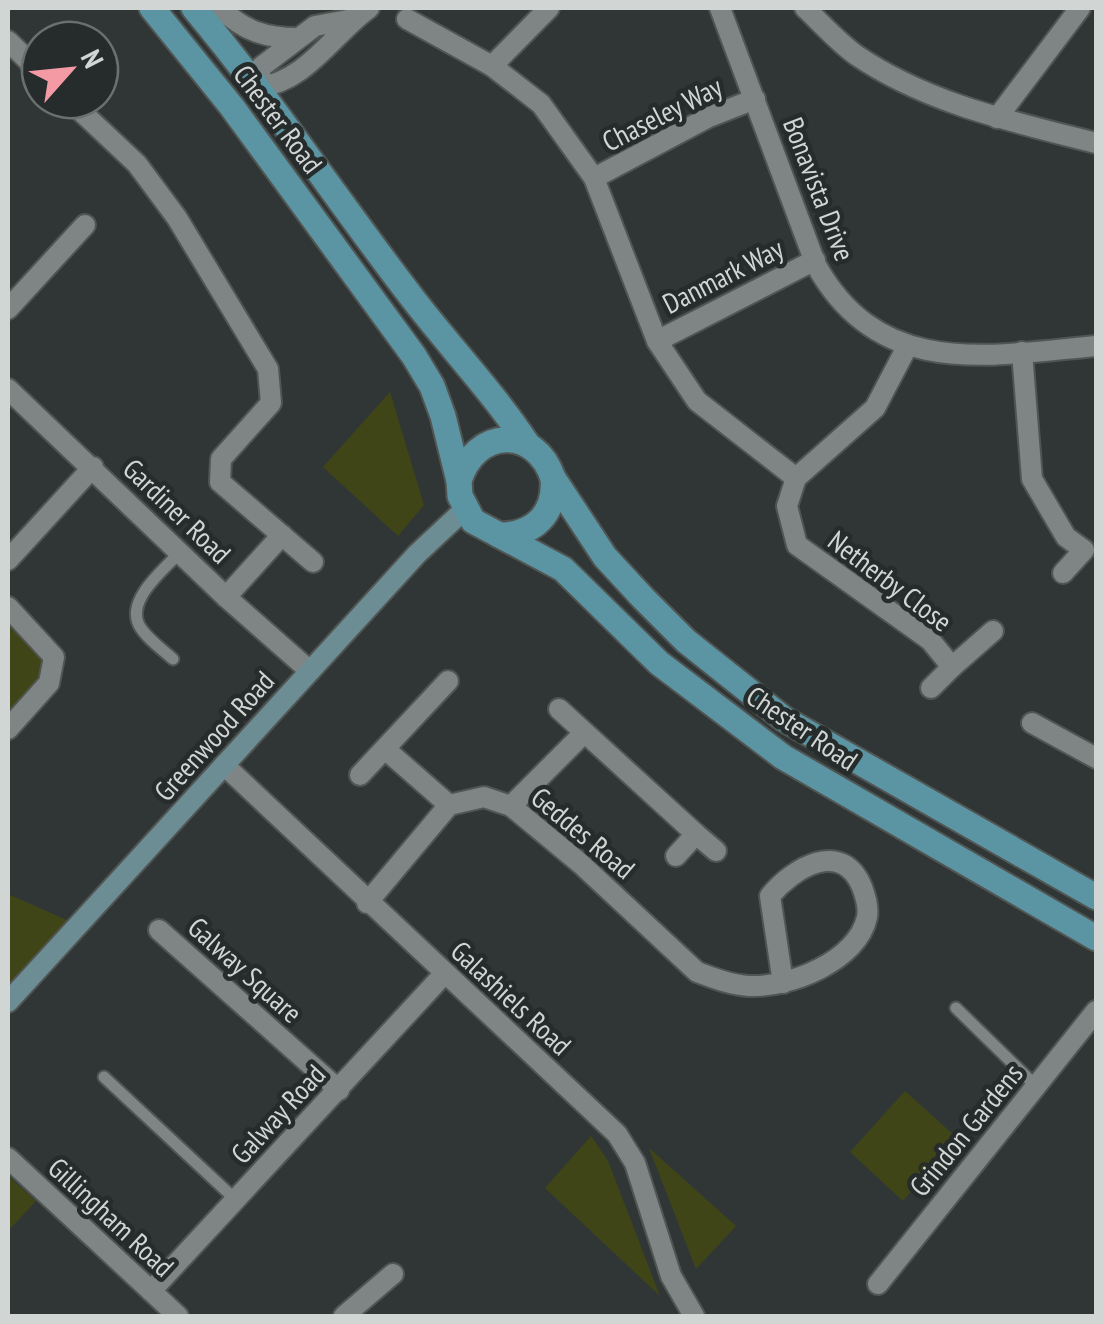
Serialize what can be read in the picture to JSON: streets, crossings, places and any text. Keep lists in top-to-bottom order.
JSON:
{
  "streets": {
    "main road": ["Chester Road"],
    "street": [
      "Chaseley Way",
      "Bonavista Drive",
      "Danmark Way",
      "Gardiner Road",
      "Netherby Close",
      "Greenwood Road",
      "Geddes Road",
      "Galway Square",
      "Galashiels Road",
      "Galway Road",
      "Grindon Gardens",
      "Gillingham Road"
    ]
  },
  "crossings": [
    ["Chaseley Way", "Bonavista Drive"],
    ["Chester Road", "Greenwood Road"],
    ["Bonavista Drive", "Danmark Way"],
    ["Gardiner Road", "Greenwood Road"],
    ["Greenwood Road", "Galashiels Road"],
    ["Galway Square", "Galway Road"],
    ["Galashiels Road", "Galway Road"],
    ["Galway Road", "Gillingham Road"]
  ],
  "north": "top right"
}
